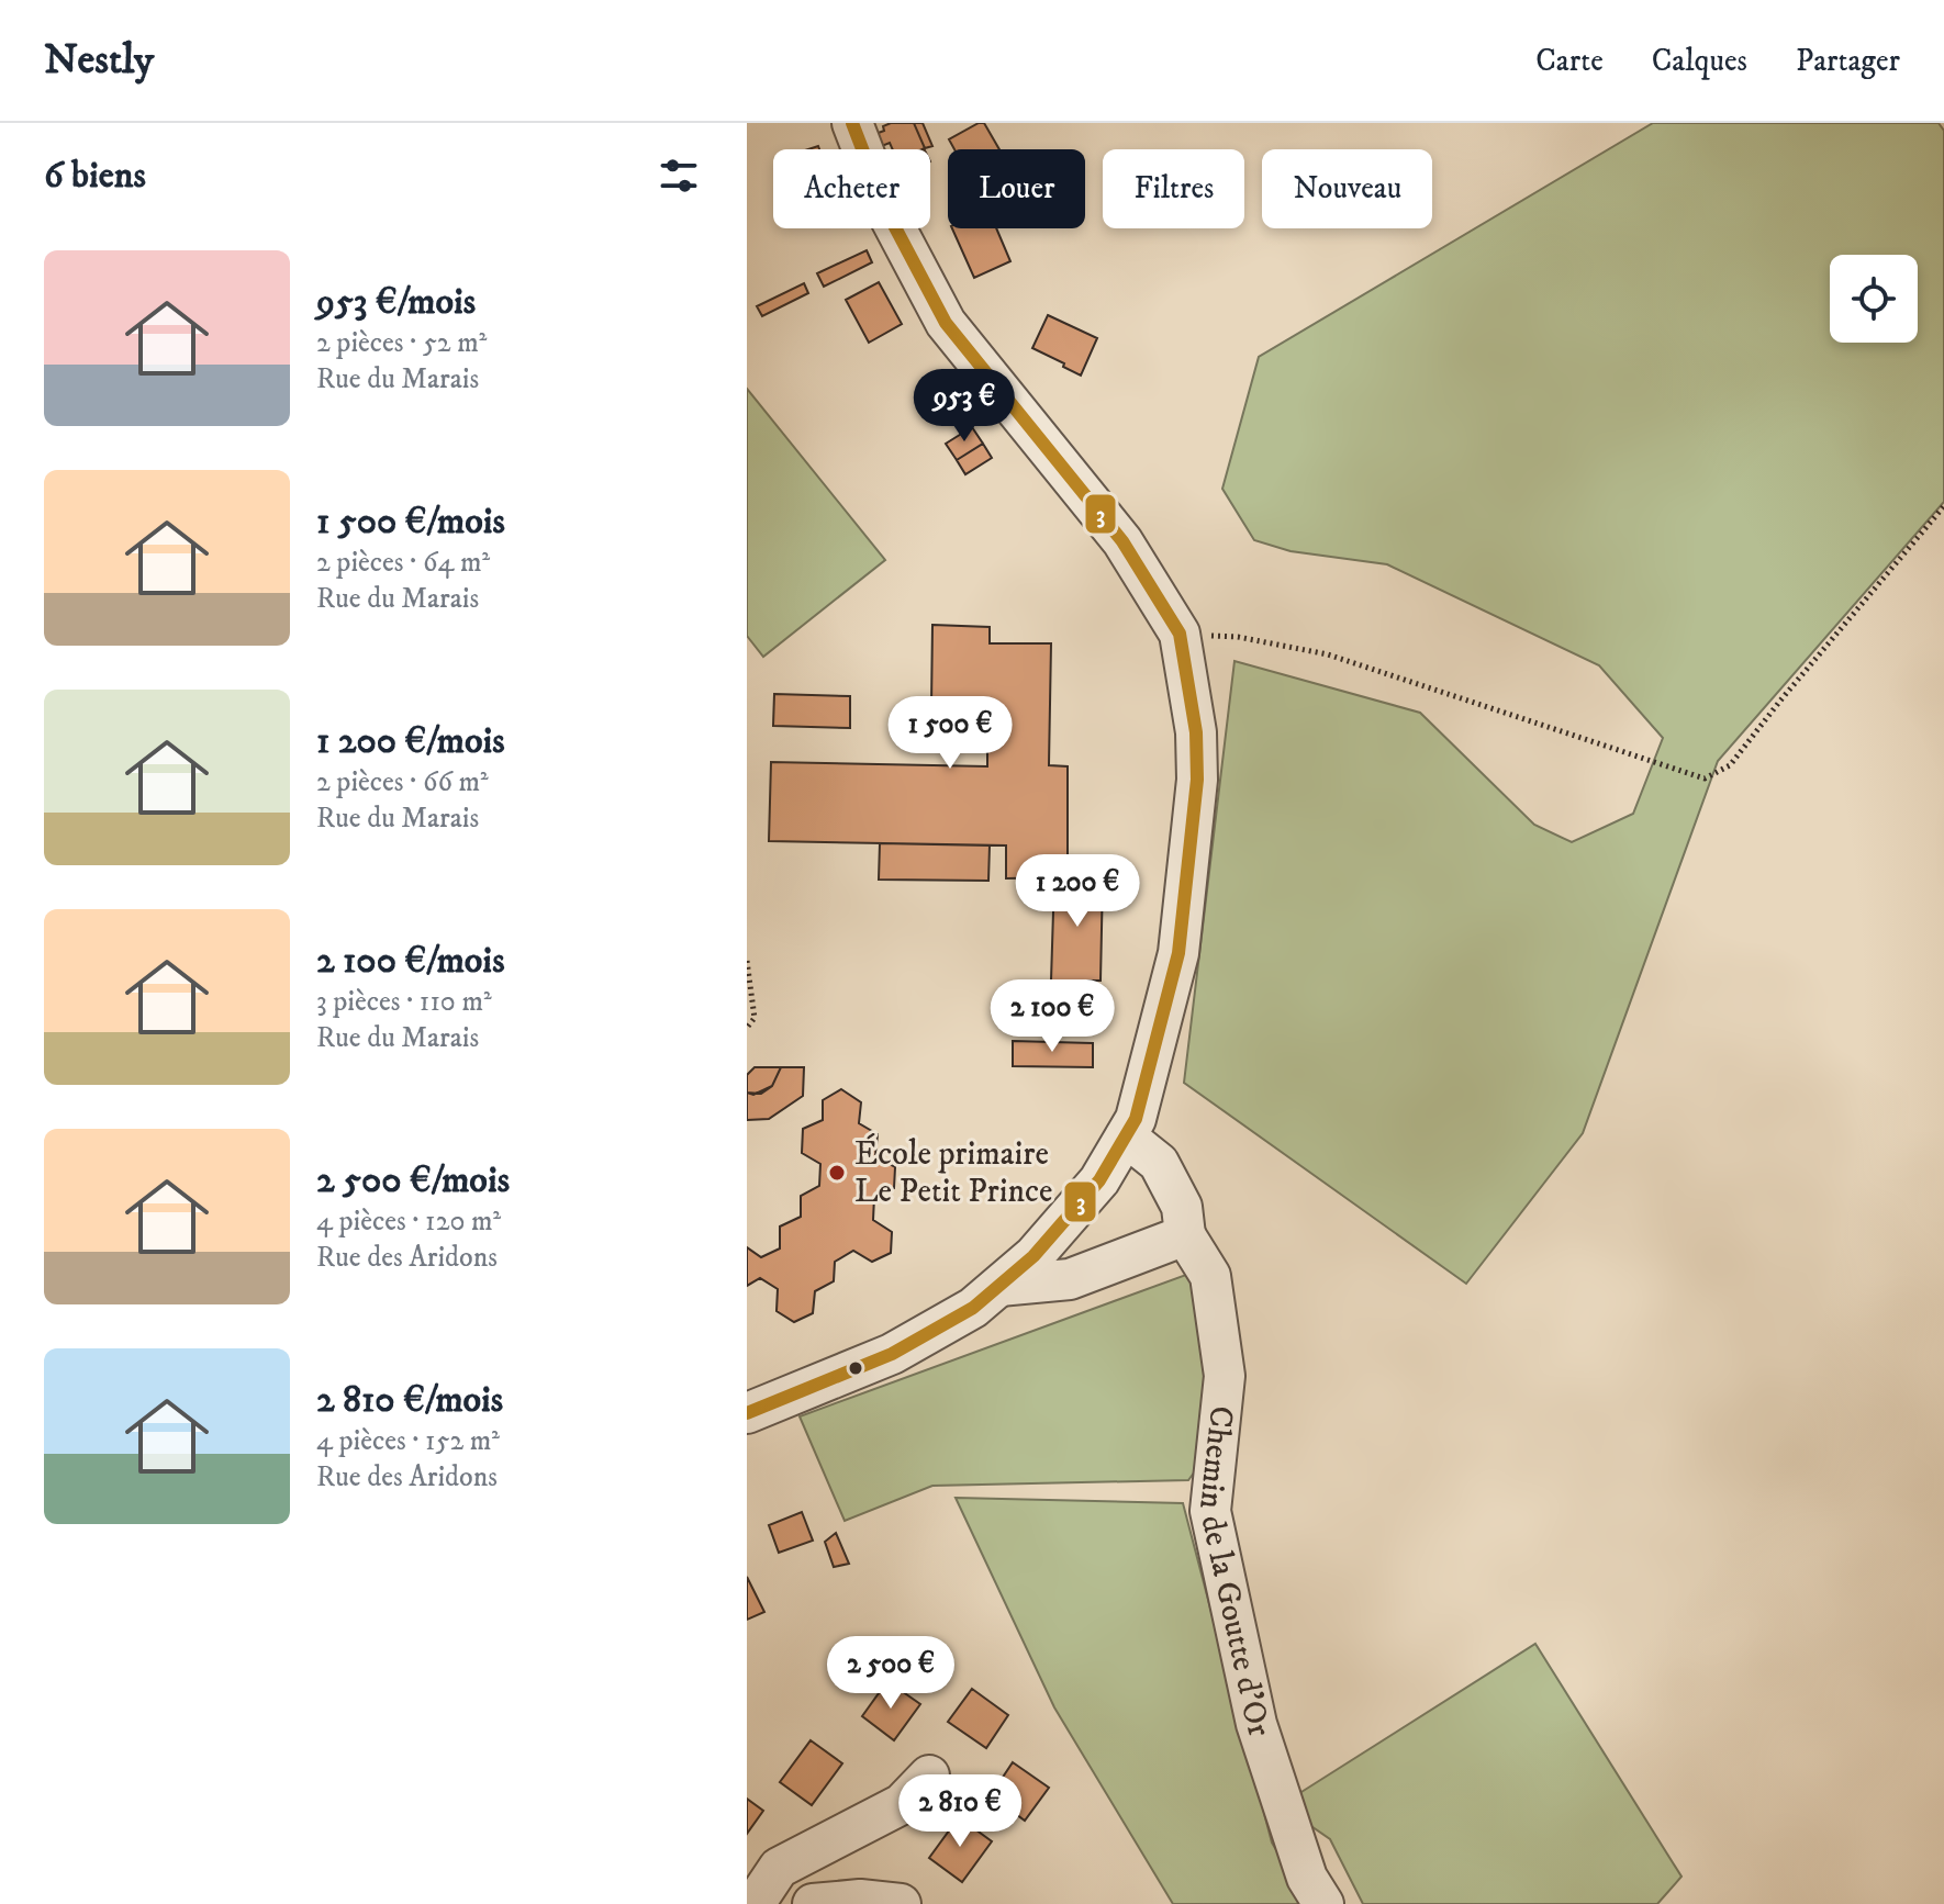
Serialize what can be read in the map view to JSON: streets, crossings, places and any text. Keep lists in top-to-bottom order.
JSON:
{
  "streets": {
    "street": ["Chemin de la Goutte d'Or"]
  },
  "places": ["École primaire Le Petit Prince"],
  "lines": ["transit line 3"],
  "page": {
    "header": "Nestly",
    "nav": ["Carte", "Calques", "Partager"],
    "heading": "6 biens",
    "chip": [
      "Acheter",
      "Louer",
      "Filtres",
      "Nouveau"
    ],
    "list": [
      {
        "name": "953 €/mois",
        "note": "2 pièces · 52 m² · Rue du Marais"
      },
      {
        "name": "1 500 €/mois",
        "note": "2 pièces · 64 m² · Rue du Marais"
      },
      {
        "name": "1 200 €/mois",
        "note": "2 pièces · 66 m² · Rue du Marais"
      },
      {
        "name": "2 100 €/mois",
        "note": "3 pièces · 110 m² · Rue du Marais"
      },
      {
        "name": "2 500 €/mois",
        "note": "4 pièces · 120 m² · Rue des Aridons"
      },
      {
        "name": "2 810 €/mois",
        "note": "4 pièces · 152 m² · Rue des Aridons"
      }
    ],
    "price": [
      "953 €",
      "1 500 €",
      "1 200 €",
      "2 100 €",
      "2 500 €",
      "2 810 €"
    ]
  }
}
